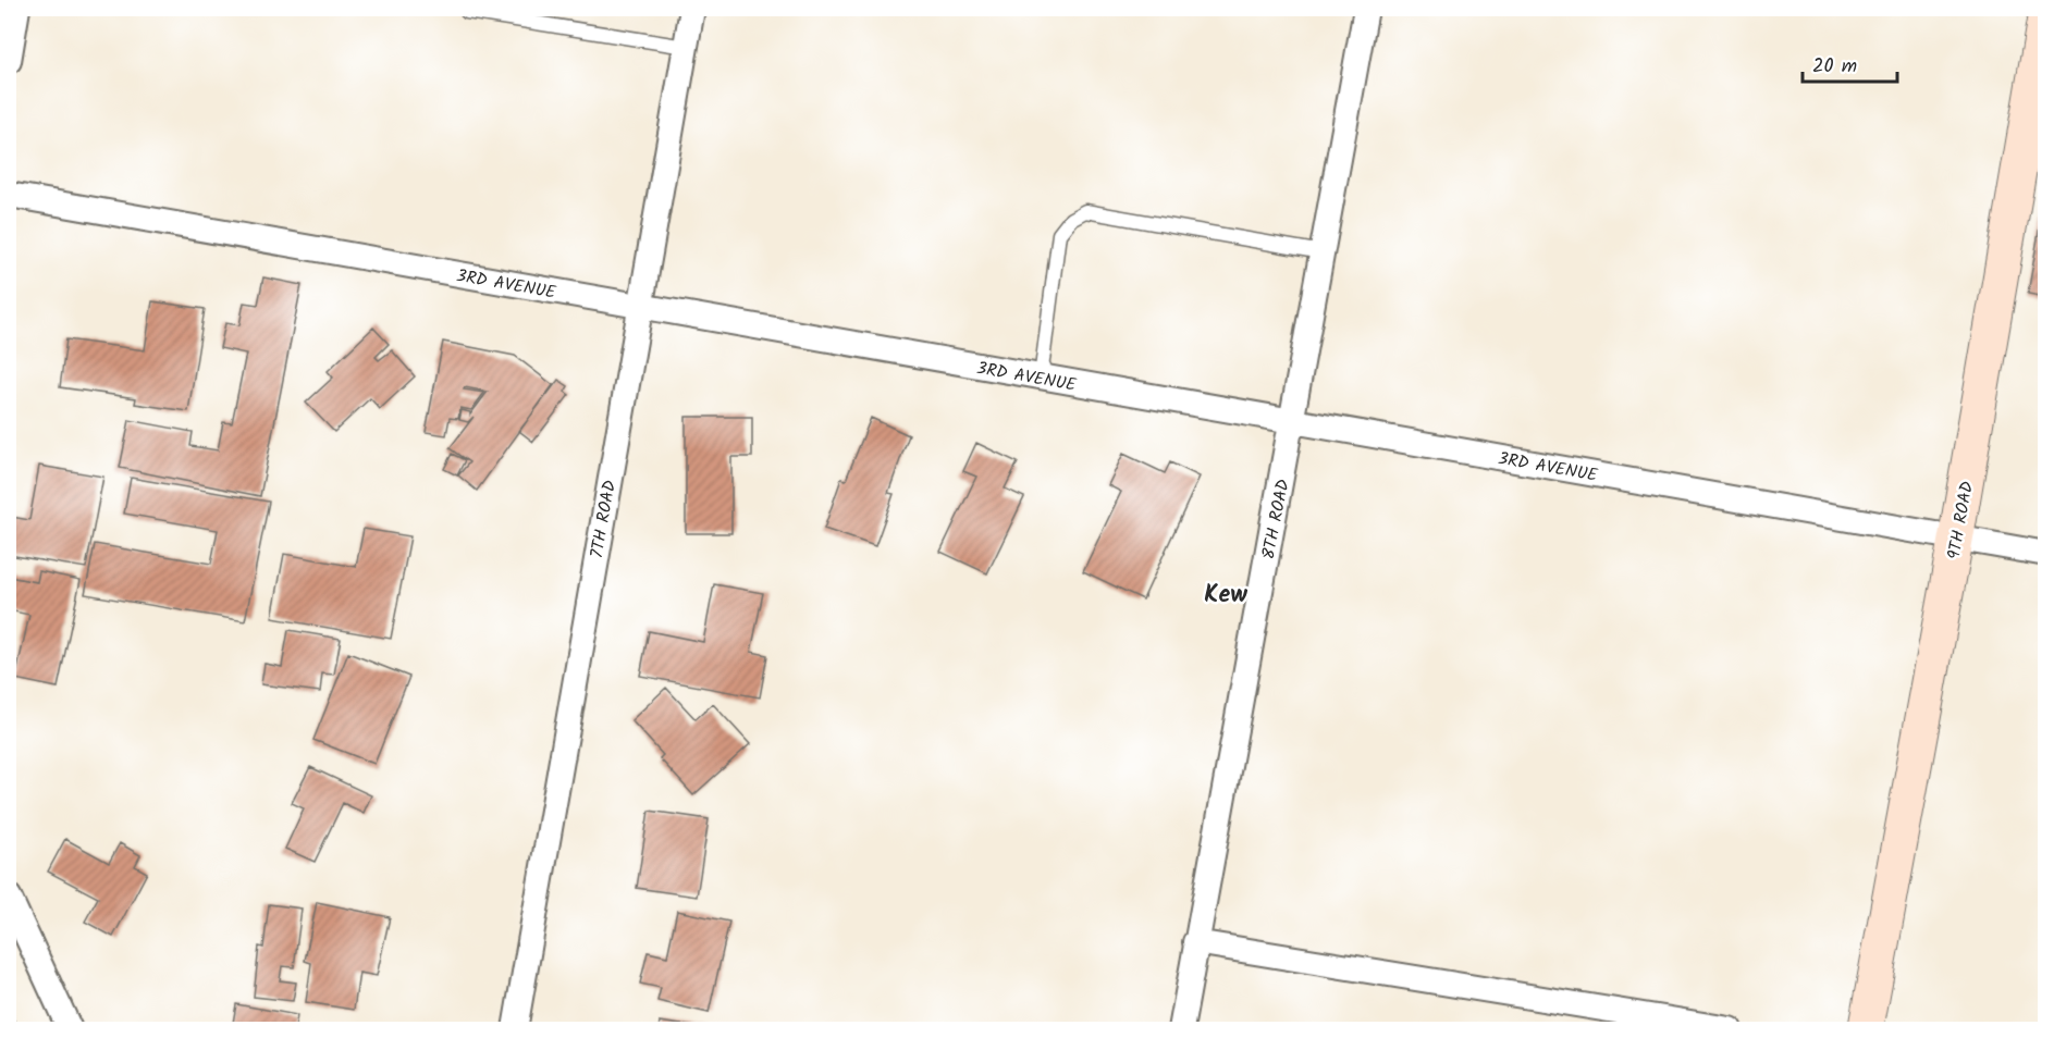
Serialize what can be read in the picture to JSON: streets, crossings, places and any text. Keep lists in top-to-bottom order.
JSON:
{
  "streets": {
    "main road": ["9TH ROAD"],
    "street": ["3RD AVENUE", "7TH ROAD", "8TH ROAD"]
  },
  "crossings": [
    ["3RD AVENUE", "7TH ROAD"],
    ["3RD AVENUE", "8TH ROAD"],
    ["3RD AVENUE", "9TH ROAD"]
  ],
  "districts": ["Kew"],
  "scale_bar": "20 m"
}
